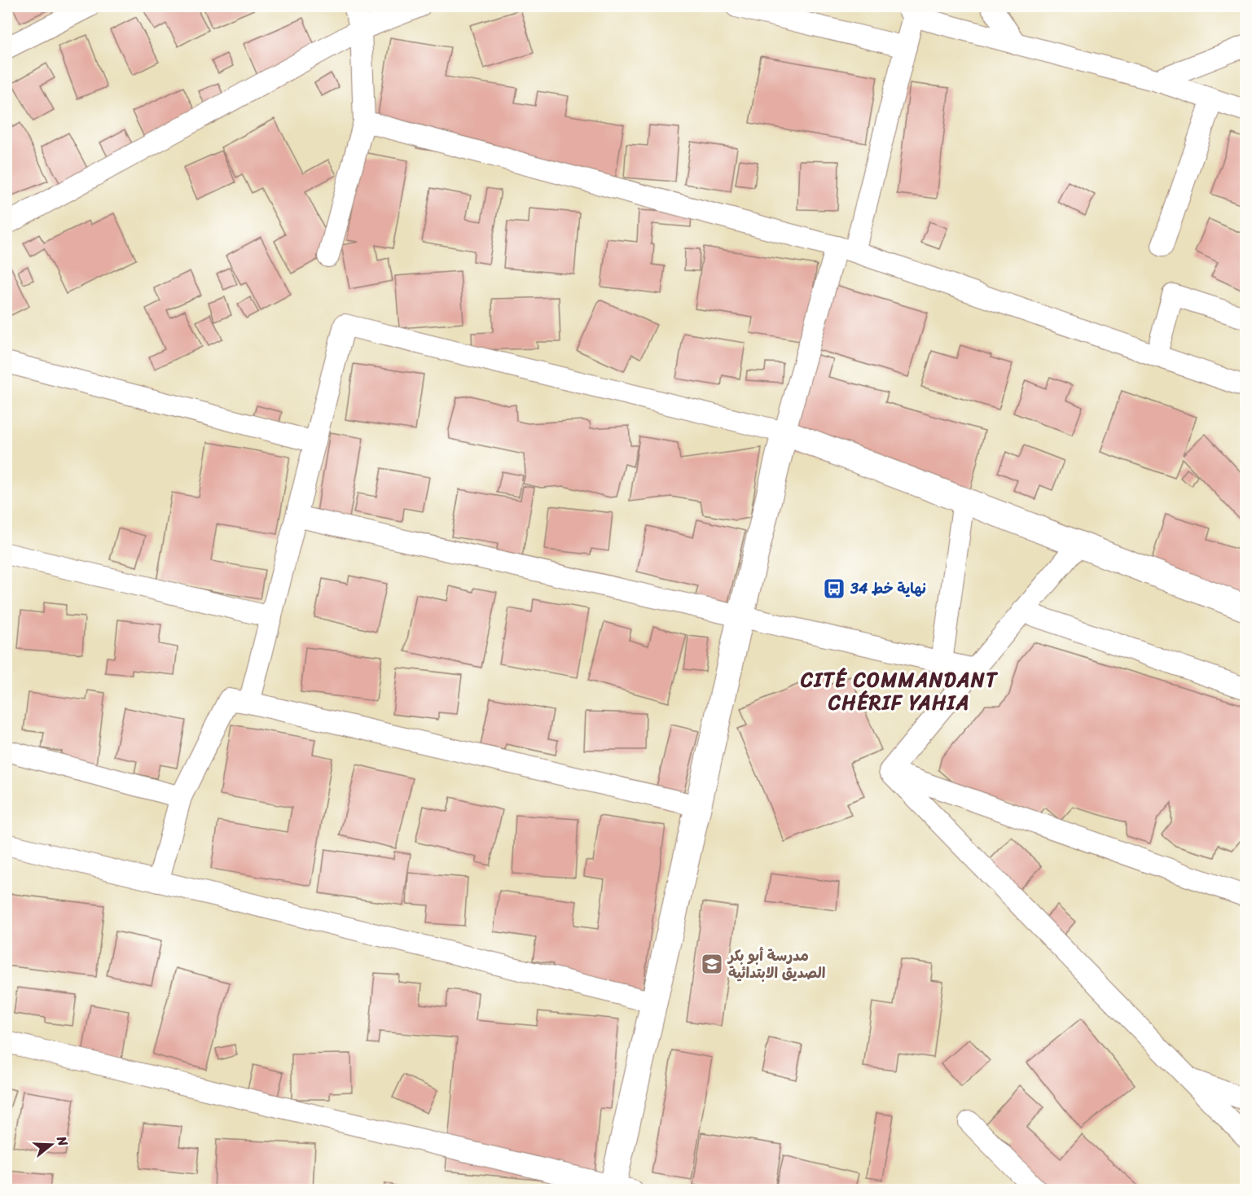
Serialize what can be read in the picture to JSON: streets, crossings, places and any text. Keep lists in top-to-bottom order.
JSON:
{
  "districts": ["CITÉ COMMANDANT CHÉRIF YAHIA"],
  "places": {
    "bus stop": ["نهاية خط 34"],
    "school or university": ["مدرسة أبو بكر الصديق الابتدائية"]
  },
  "north": "right"
}
